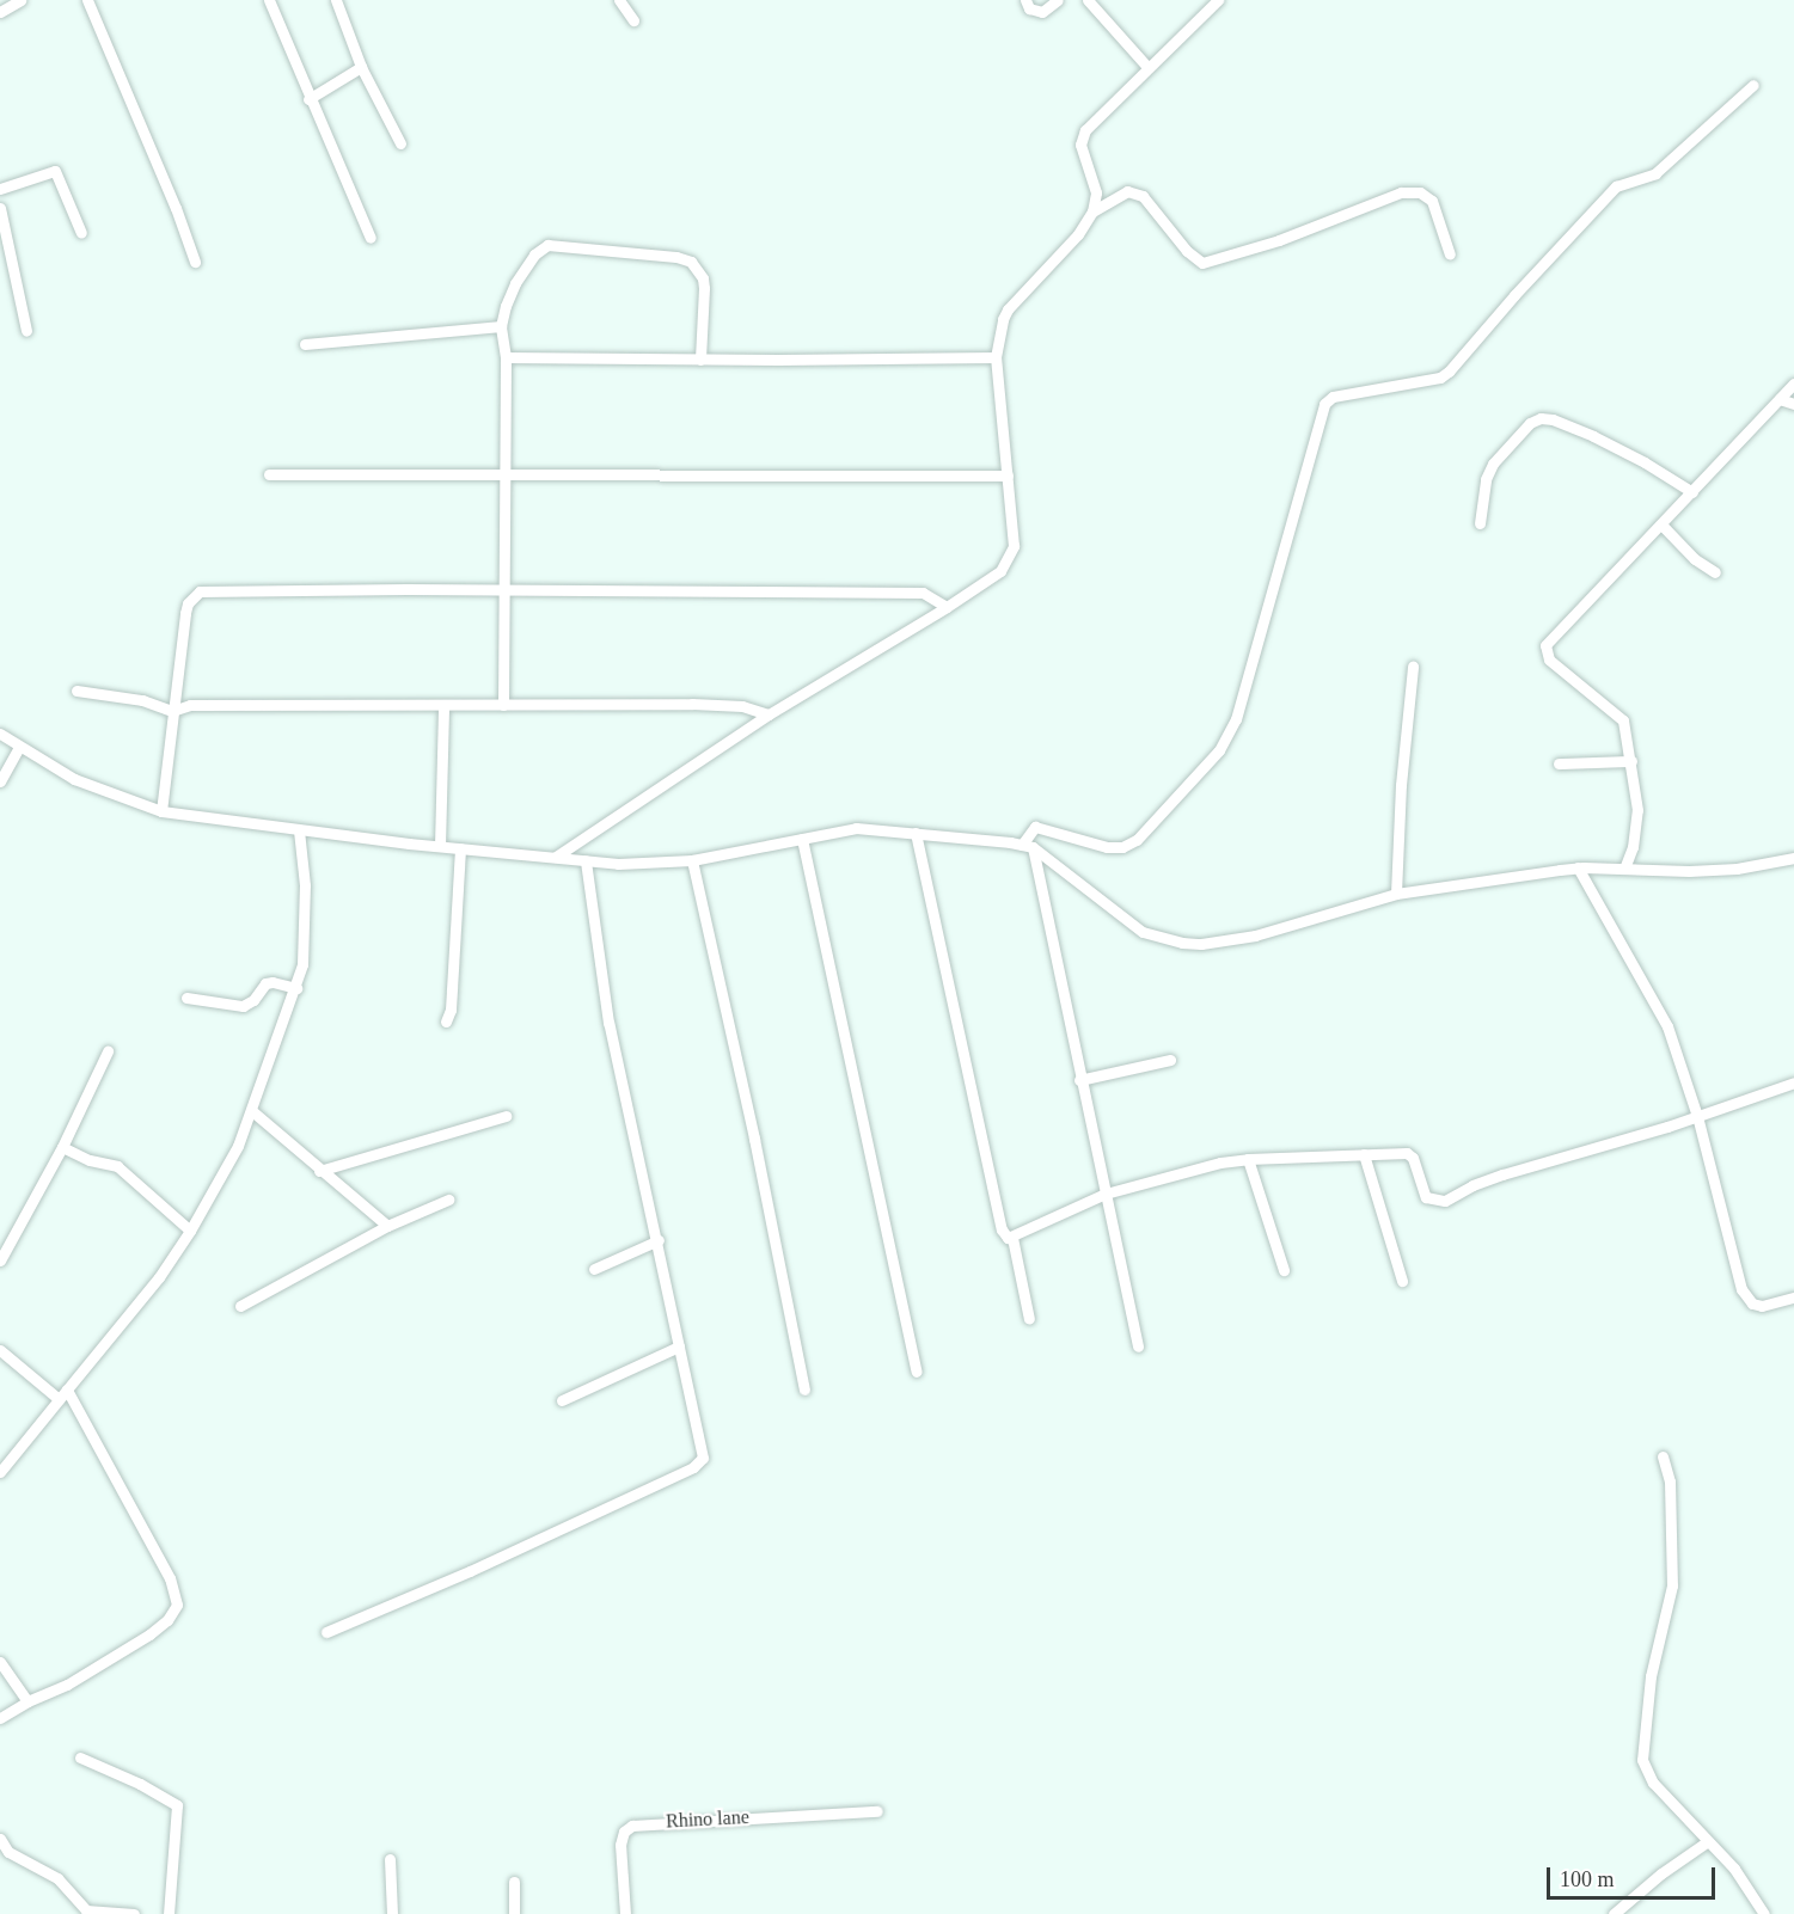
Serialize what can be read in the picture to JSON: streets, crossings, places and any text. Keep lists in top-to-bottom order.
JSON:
{
  "streets": {
    "street": ["Rhino lane"]
  },
  "scale_bar": "100 m"
}
